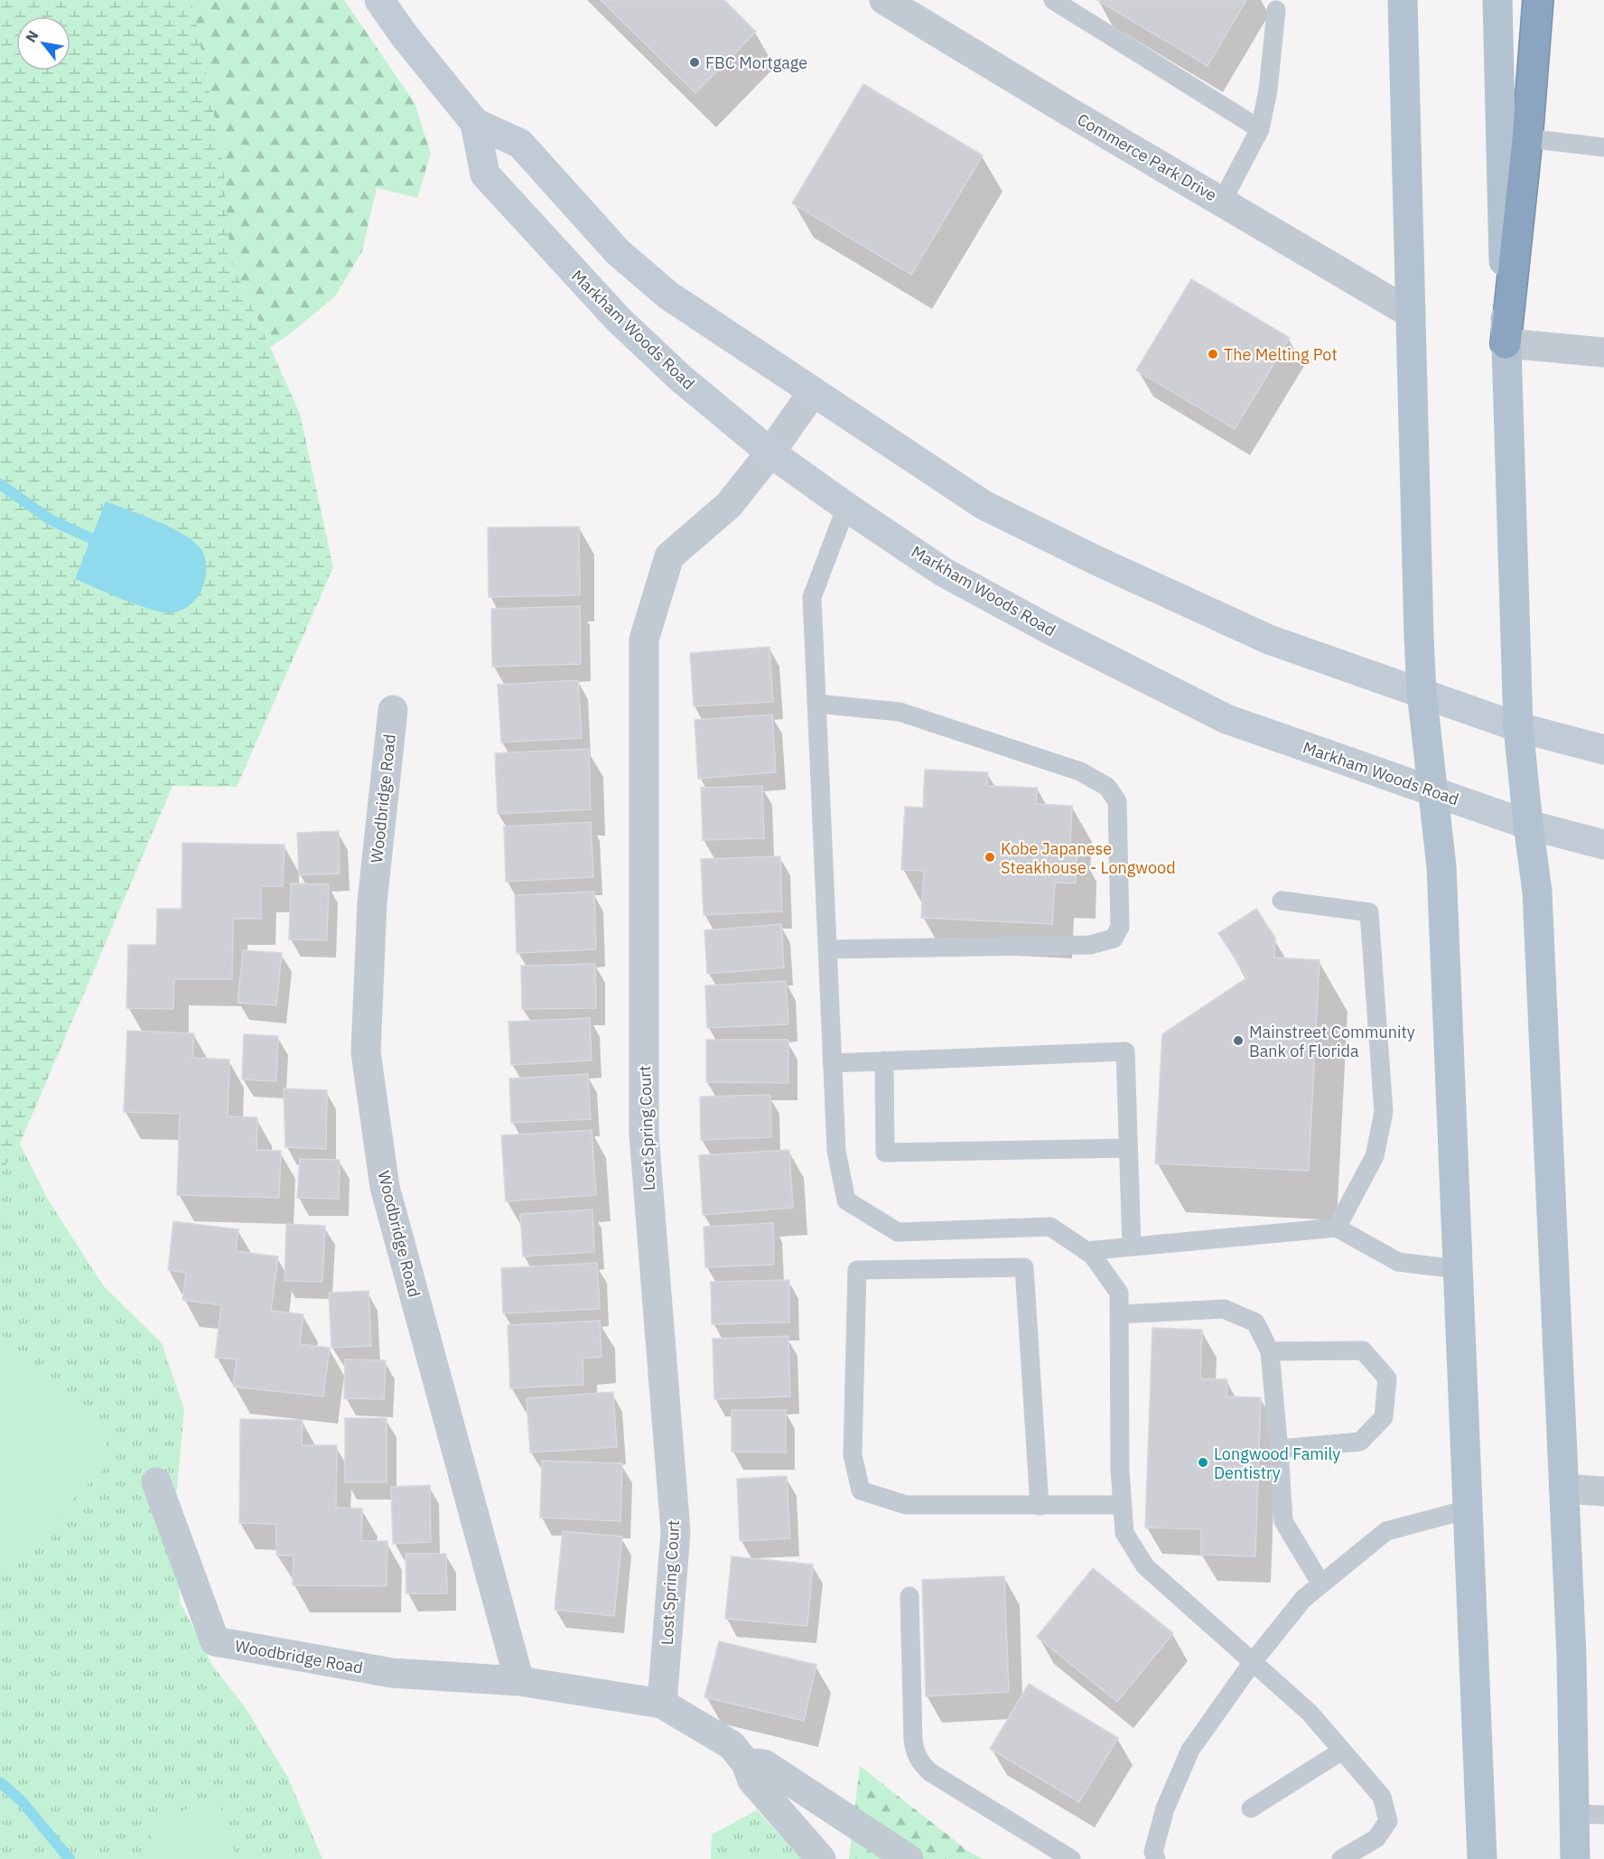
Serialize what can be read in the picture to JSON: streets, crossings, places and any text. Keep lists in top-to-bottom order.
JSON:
{
  "streets": {
    "main road": ["Markham Woods Road"],
    "street": ["Commerce Park Drive", "Woodbridge Road", "Lost Spring Court"]
  },
  "crossings": [
    ["Markham Woods Road", "Lost Spring Court"],
    ["Woodbridge Road", "Lost Spring Court"]
  ],
  "places": [
    "FBC Mortgage",
    "The Melting Pot",
    "Kobe Japanese Steakhouse - Longwood",
    "Mainstreet Community Bank of Florida",
    "Longwood Family Dentistry"
  ],
  "north": "top left"
}
